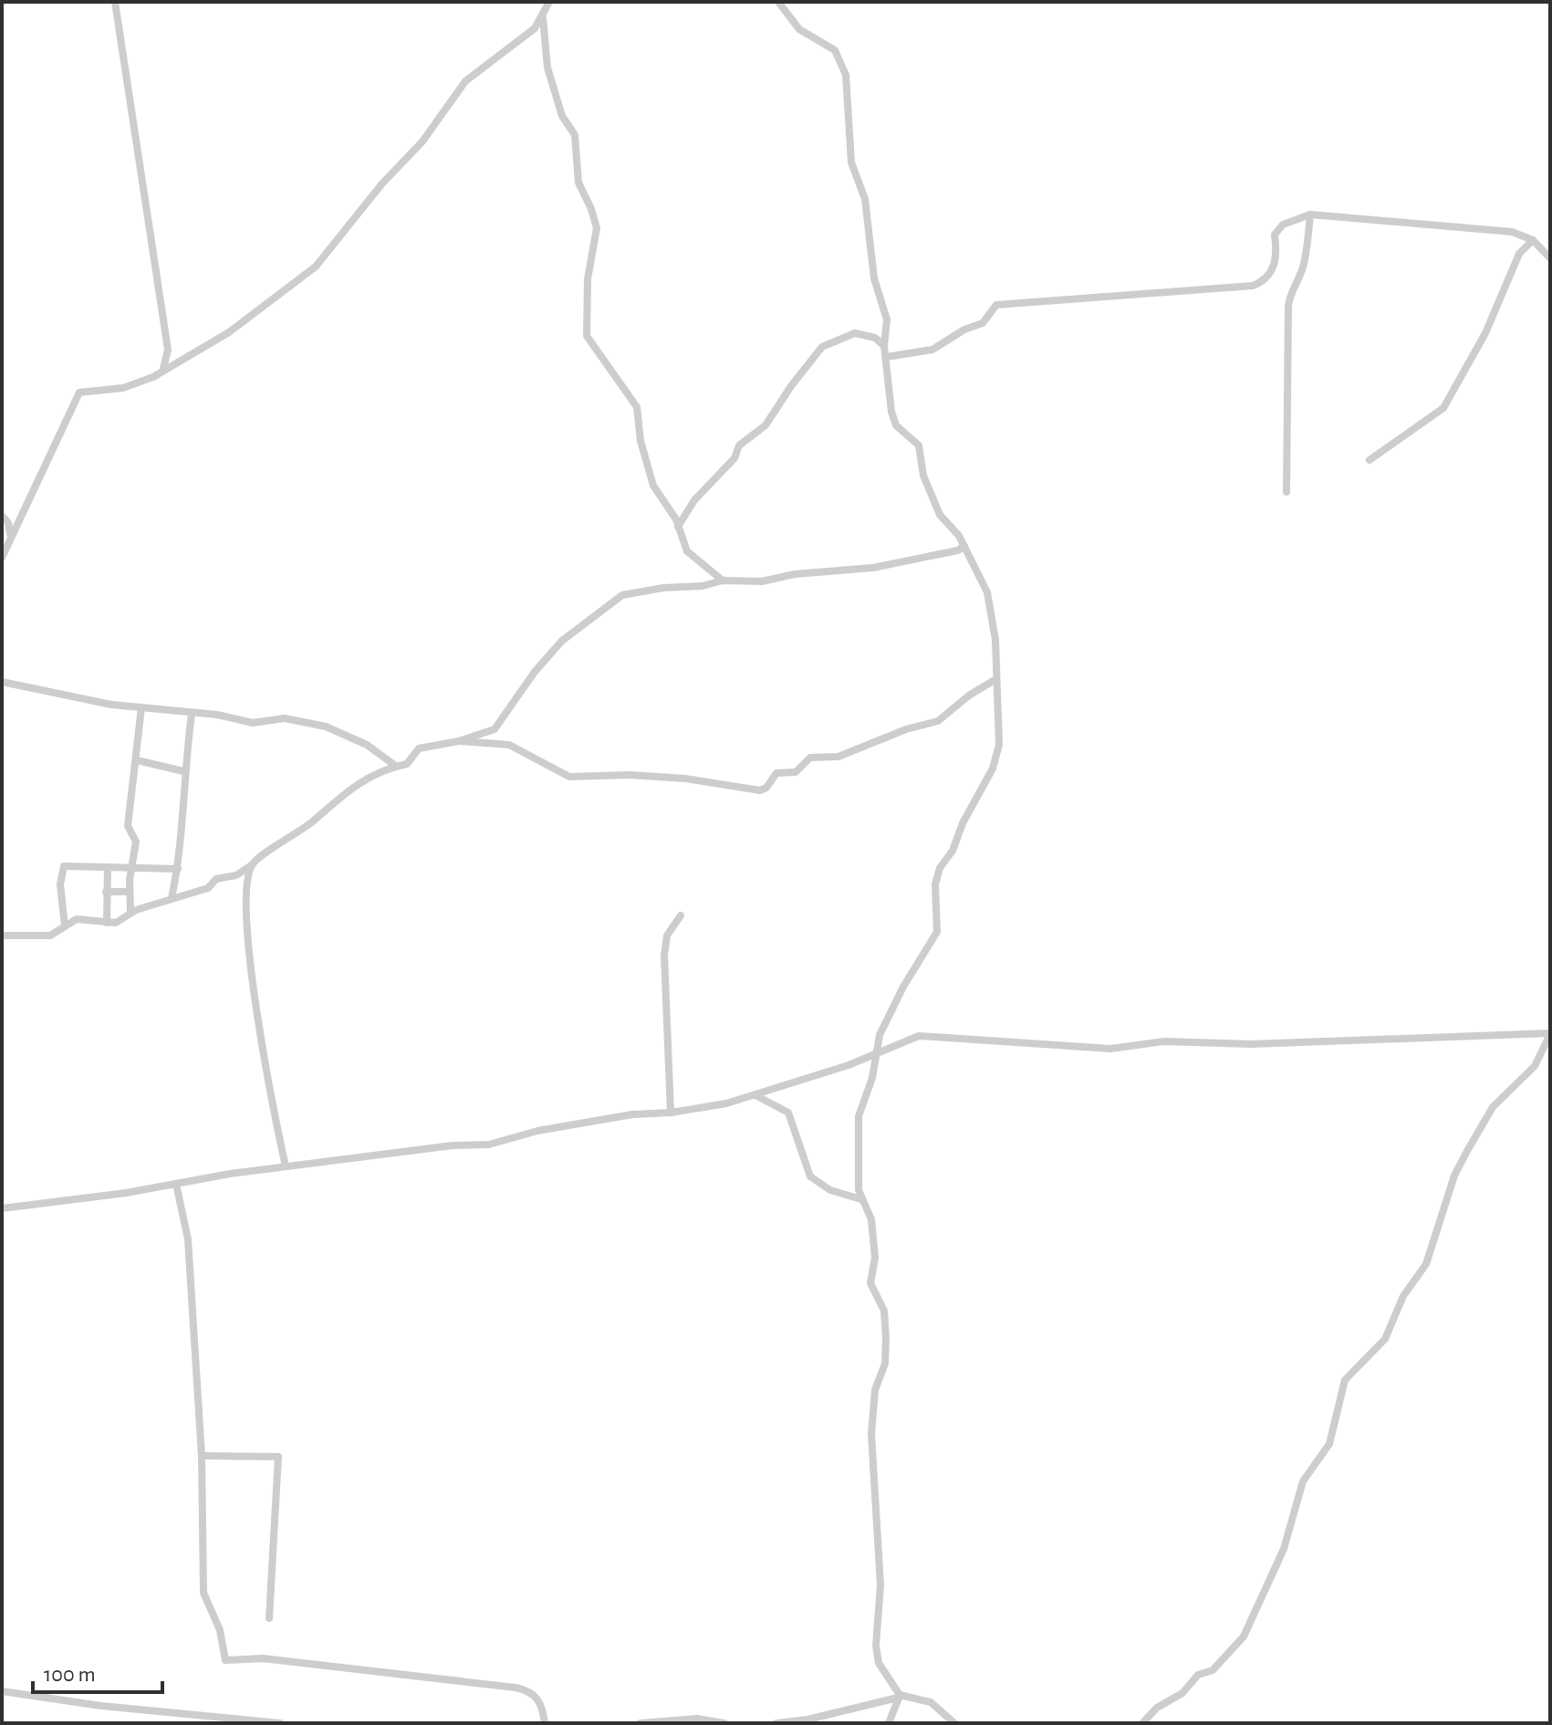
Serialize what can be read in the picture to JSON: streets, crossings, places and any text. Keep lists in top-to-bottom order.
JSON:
{
  "scale_bar": "100 m"
}
